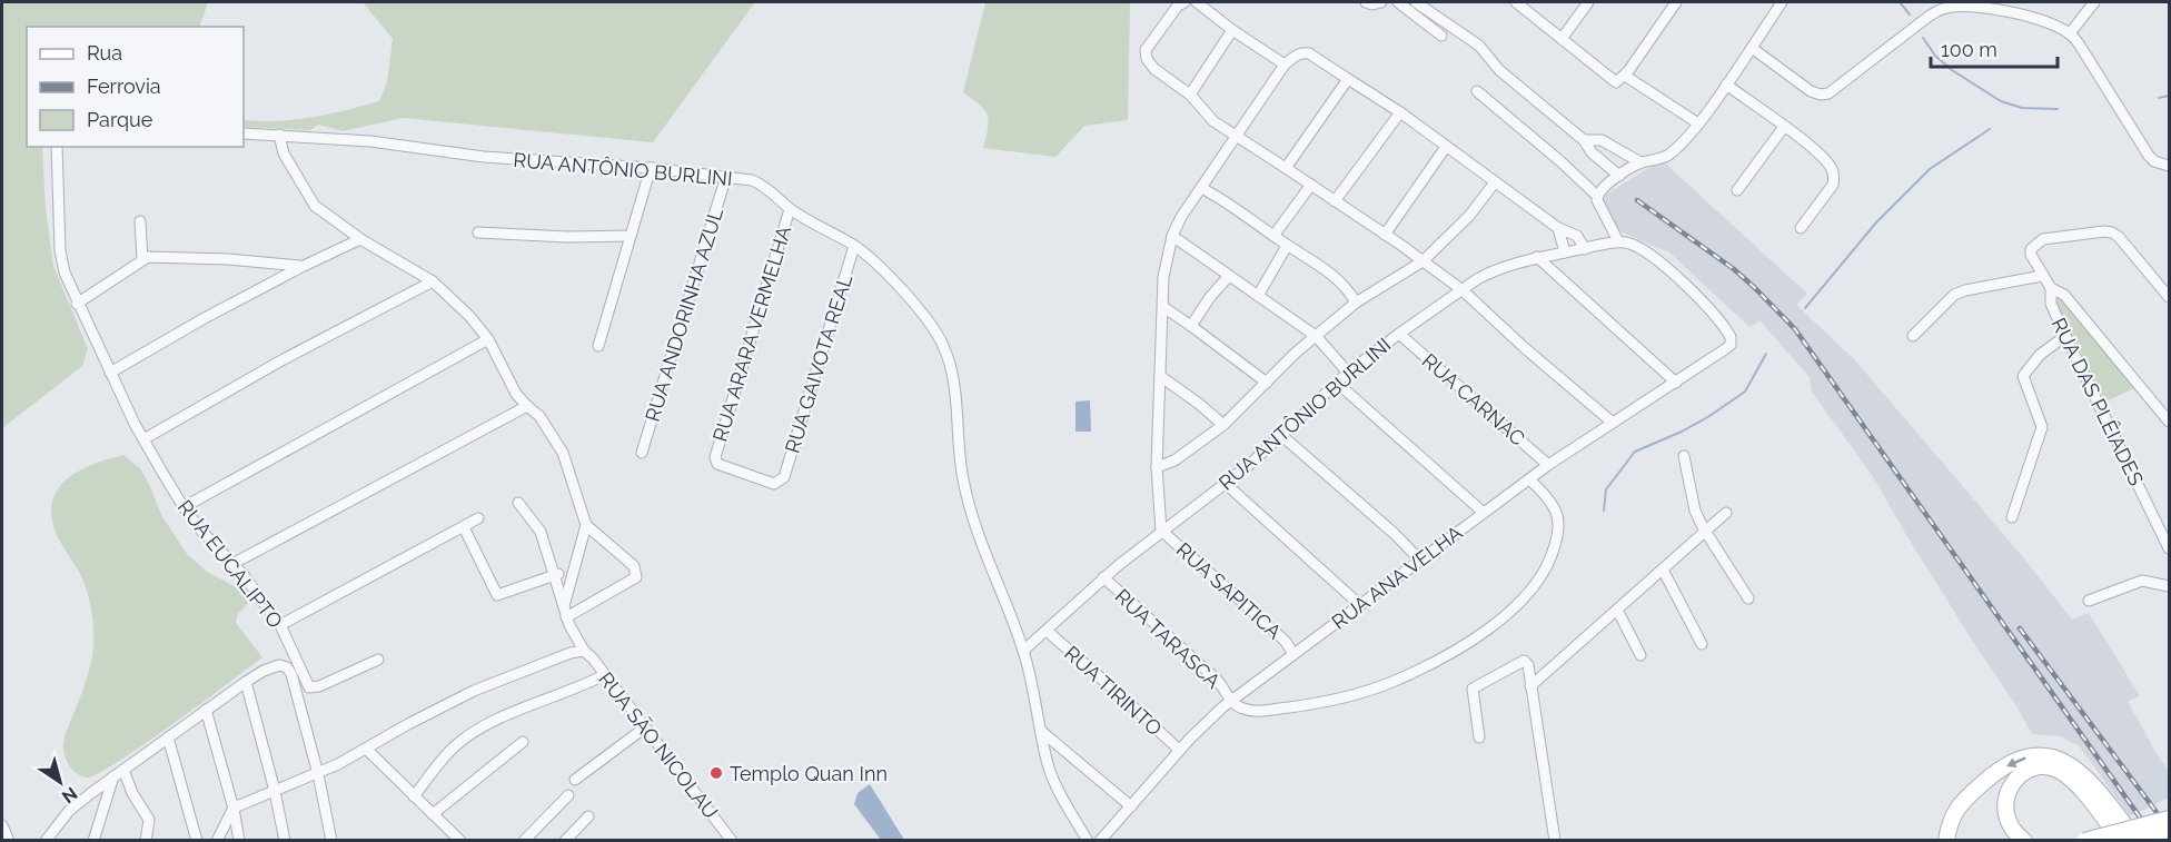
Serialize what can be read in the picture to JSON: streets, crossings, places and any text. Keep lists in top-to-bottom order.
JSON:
{
  "streets": {
    "street": [
      "RUA ANTÔNIO BURLINI",
      "RUA ANDORINHA AZUL",
      "RUA ARARA VERMELHA",
      "RUA GAIVOTA REAL",
      "RUA CARNAC",
      "RUA DAS PLÊIADES",
      "RUA EUCALIPTO",
      "RUA ANA VELHA",
      "RUA SAPITICA",
      "RUA TARASCA",
      "RUA TIRINTO",
      "RUA SÃO NICOLAU"
    ]
  },
  "crossings": [
    ["RUA ANTÔNIO BURLINI", "RUA ANDORINHA AZUL"],
    ["RUA ANTÔNIO BURLINI", "RUA ARARA VERMELHA"],
    ["RUA ANTÔNIO BURLINI", "RUA GAIVOTA REAL"],
    ["RUA ANTÔNIO BURLINI", "RUA CARNAC"],
    ["RUA ANTÔNIO BURLINI", "RUA ANA VELHA"],
    ["RUA ANTÔNIO BURLINI", "RUA SAPITICA"],
    ["RUA ANTÔNIO BURLINI", "RUA TARASCA"],
    ["RUA ANTÔNIO BURLINI", "RUA TIRINTO"],
    ["RUA ARARA VERMELHA", "RUA GAIVOTA REAL"],
    ["RUA CARNAC", "RUA ANA VELHA"],
    ["RUA ANA VELHA", "RUA SAPITICA"],
    ["RUA ANA VELHA", "RUA TARASCA"],
    ["RUA ANA VELHA", "RUA TIRINTO"]
  ],
  "places": ["Templo Quan Inn"],
  "legend": ["Rua", "Ferrovia", "Parque"],
  "scale_bar": "100 m",
  "north": "bottom right"
}
